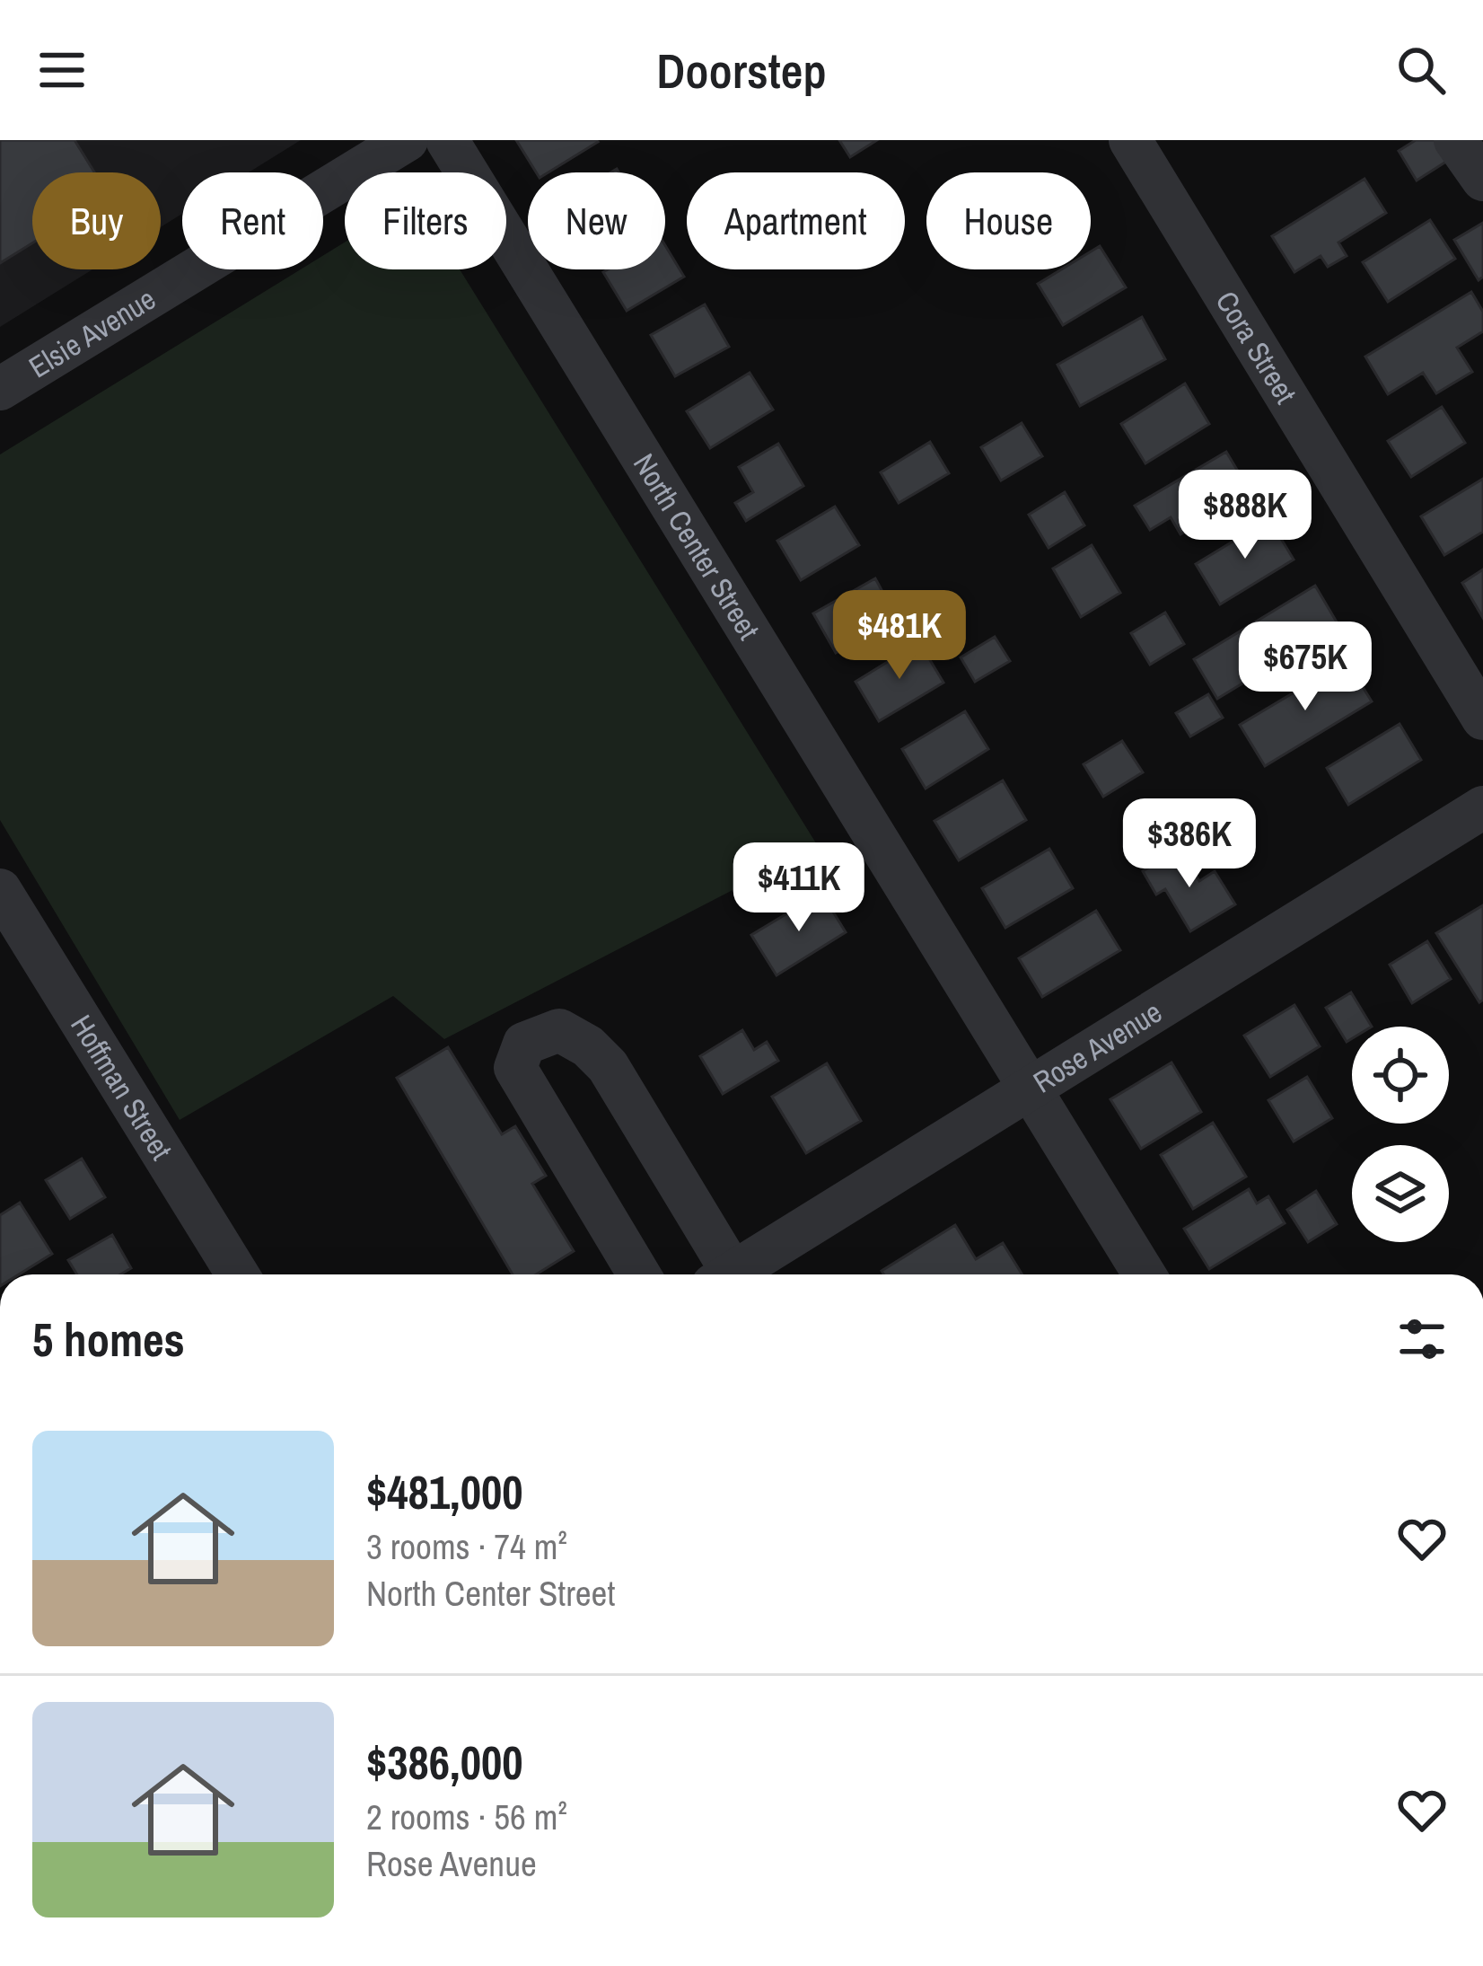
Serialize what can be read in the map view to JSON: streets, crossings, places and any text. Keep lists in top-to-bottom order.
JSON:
{
  "streets": {
    "street": [
      "Elsie Avenue",
      "Cora Street",
      "North Center Street",
      "Rose Avenue",
      "Hoffman Street"
    ]
  },
  "crossings": [
    ["North Center Street", "Rose Avenue"]
  ],
  "page": {
    "header": "Doorstep",
    "chip": [
      "Buy",
      "Rent",
      "Filters",
      "New",
      "Apartment",
      "House"
    ],
    "price": [
      "$888K",
      "$481K",
      "$675K",
      "$386K",
      "$411K"
    ],
    "heading": "5 homes",
    "list": [
      {
        "name": "$481,000",
        "note": "3 rooms · 74 m² · North Center Street"
      },
      {
        "name": "$386,000",
        "note": "2 rooms · 56 m² · Rose Avenue"
      }
    ]
  }
}
